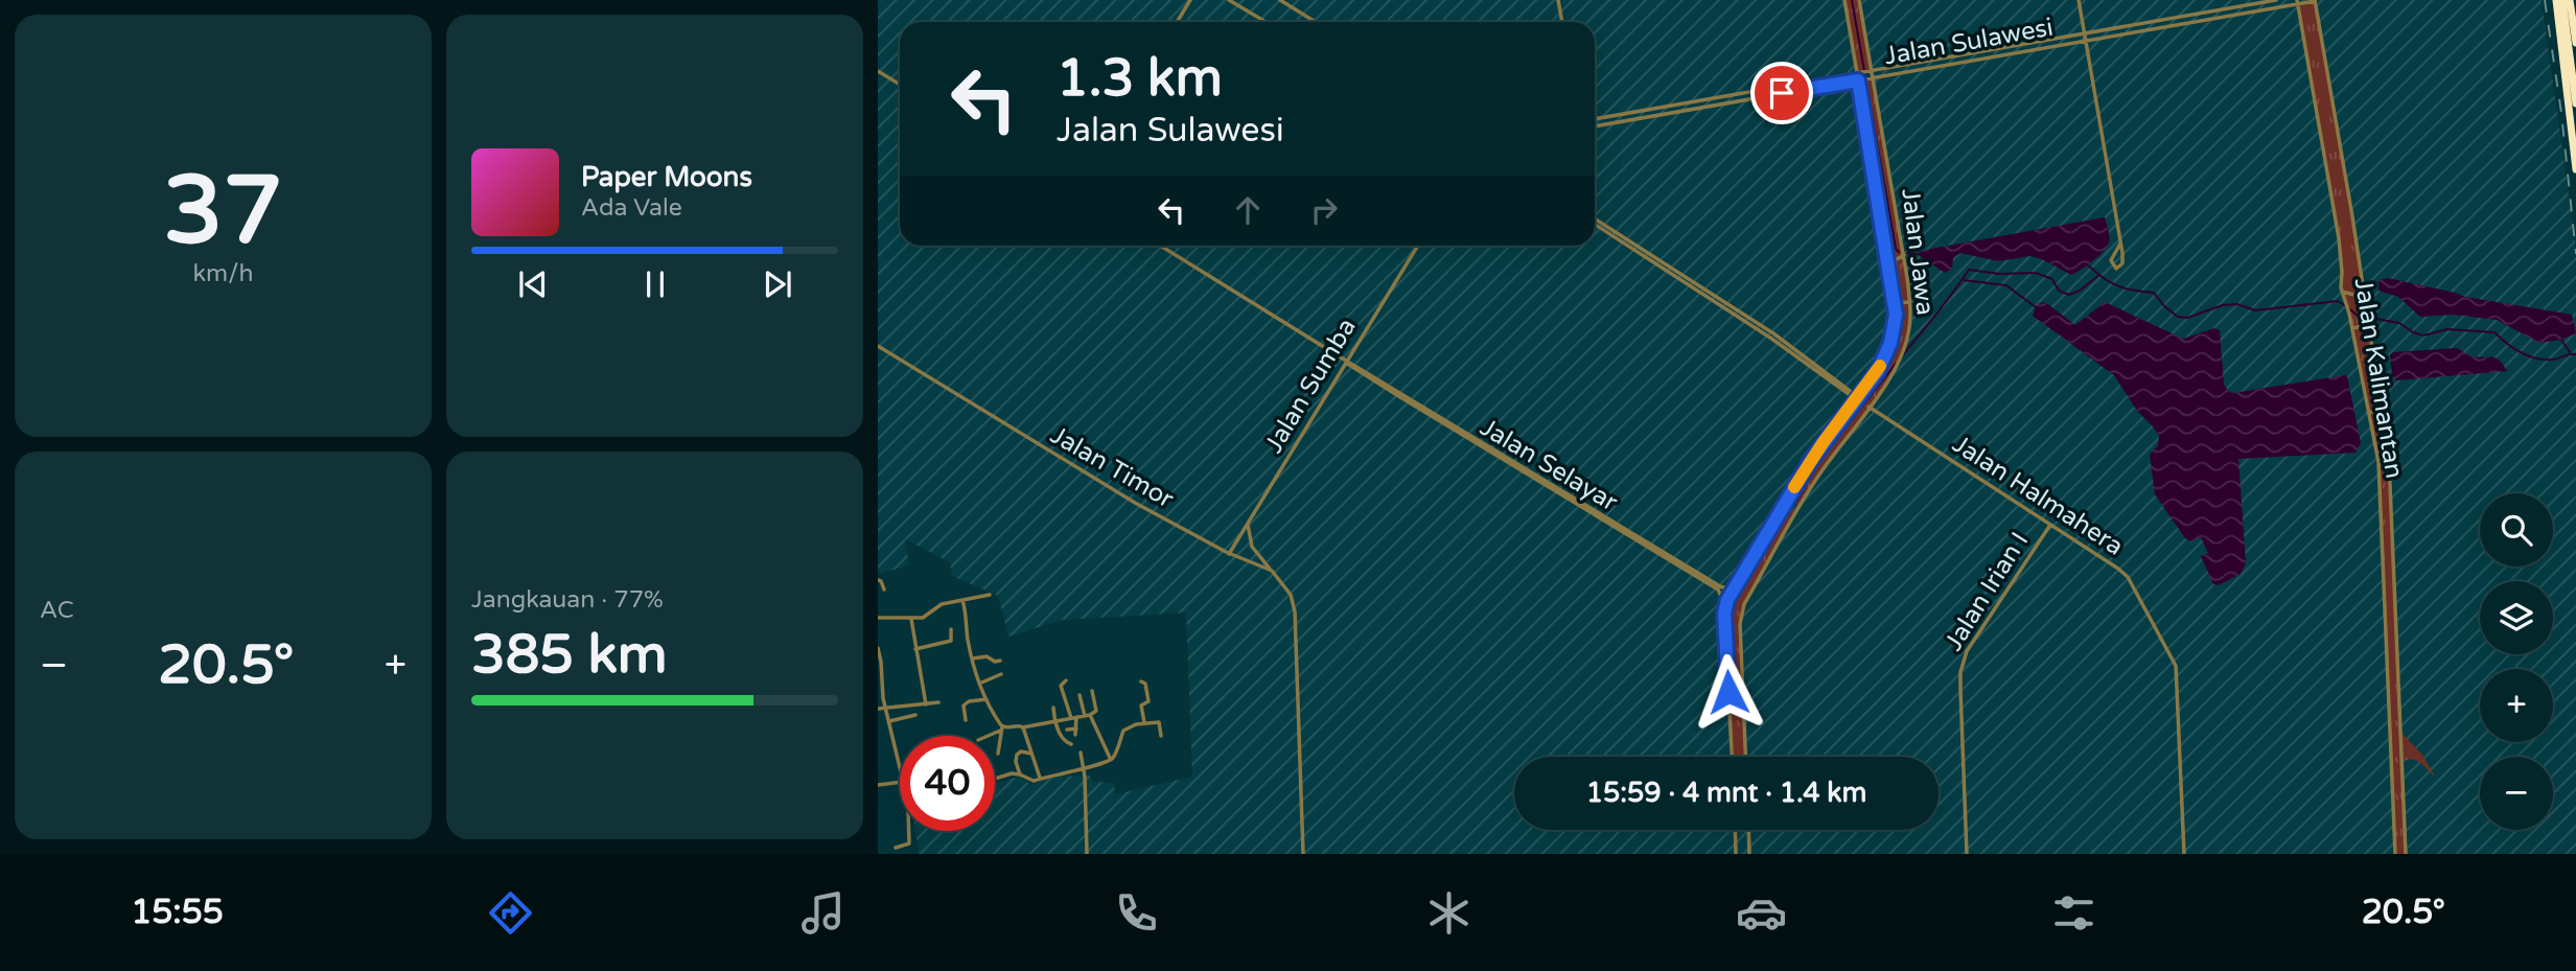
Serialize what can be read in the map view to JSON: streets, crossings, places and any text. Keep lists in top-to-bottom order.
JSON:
{
  "streets": {
    "street": [
      "Jalan Sulawesi",
      "Jalan Jawa",
      "Jalan Kalimantan",
      "Jalan Sumba",
      "Jalan Selayar",
      "Jalan Timor",
      "Jalan Halmahera",
      "Jalan Irian I"
    ]
  },
  "crossings": [
    ["Jalan Sulawesi", "Jalan Jawa"],
    ["Jalan Sulawesi", "Jalan Kalimantan"],
    ["Jalan Jawa", "Jalan Selayar"],
    ["Jalan Jawa", "Jalan Halmahera"],
    ["Jalan Sumba", "Jalan Selayar"],
    ["Jalan Sumba", "Jalan Timor"],
    ["Jalan Halmahera", "Jalan Irian I"]
  ],
  "page": {
    "tile": [
      ["37", "km/h"],
      "AC",
      ["Jangkauan · 77%", "385 km"]
    ],
    "turn": ["1.3 km", "Jalan Sulawesi"],
    "song": ["Paper Moons", "Ada Vale"],
    "map_buttons": ["+", "−"],
    "heat": ["−", "20.5°", "+"],
    "limit": "40",
    "trip": "15:59 · 4 mnt · 1.4 km",
    "tabs": ["15:55", "20.5°"]
  }
}
